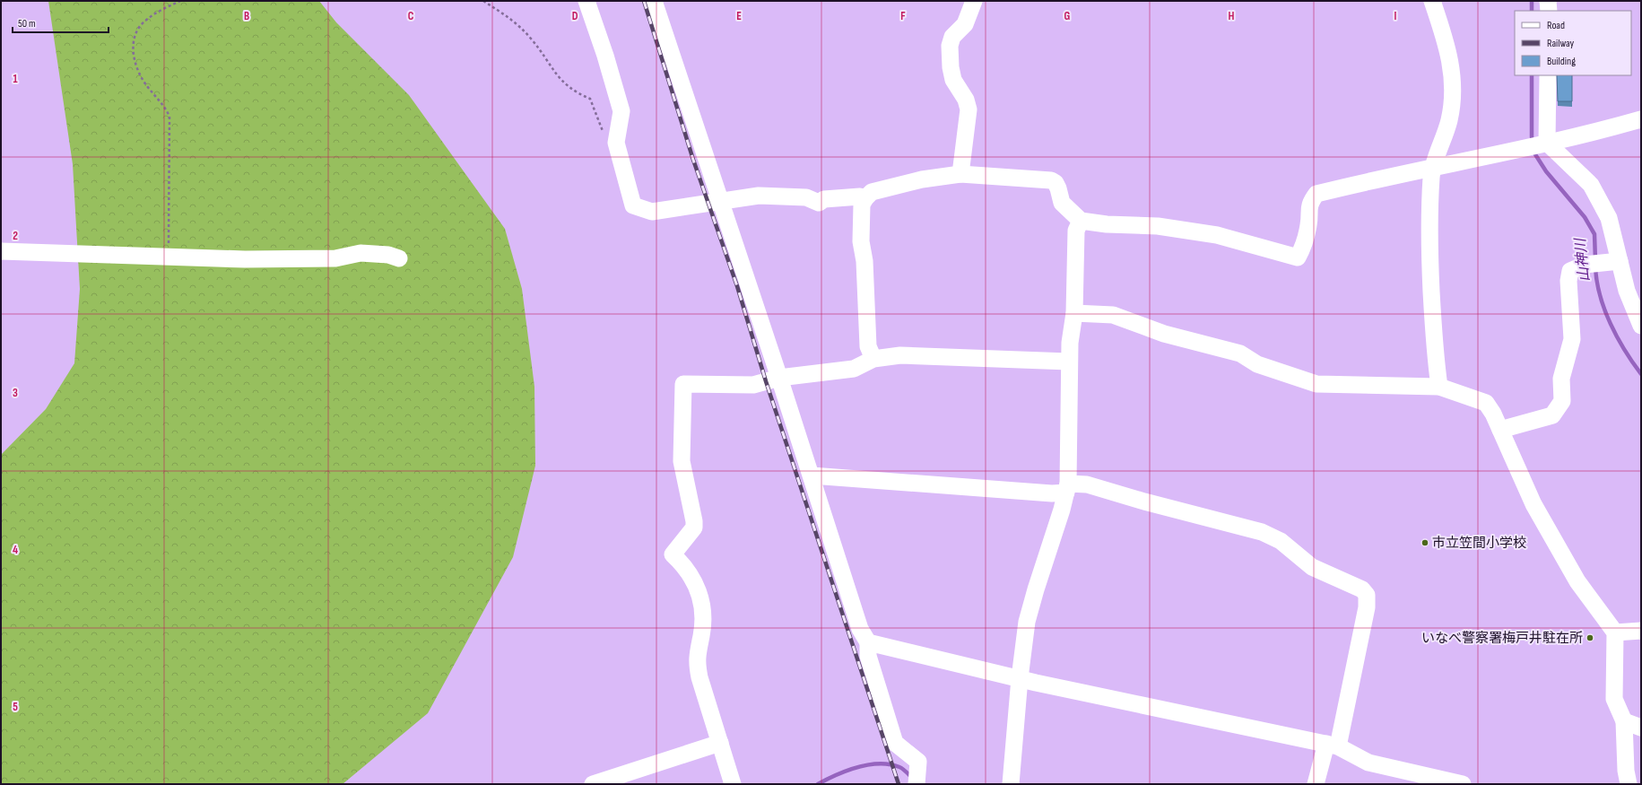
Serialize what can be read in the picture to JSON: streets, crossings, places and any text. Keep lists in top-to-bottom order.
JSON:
{
  "water": ["山神川"],
  "places": ["市立笠間小学校", "いなべ警察署梅戸井駐在所"],
  "legend": ["Road", "Railway", "Building"],
  "scale_bar": "50 m",
  "grid": {
    "columns": [
      "B",
      "C",
      "D",
      "E",
      "F",
      "G",
      "H",
      "I"
    ],
    "rows": [
      "1",
      "2",
      "3",
      "4",
      "5"
    ]
  }
}
